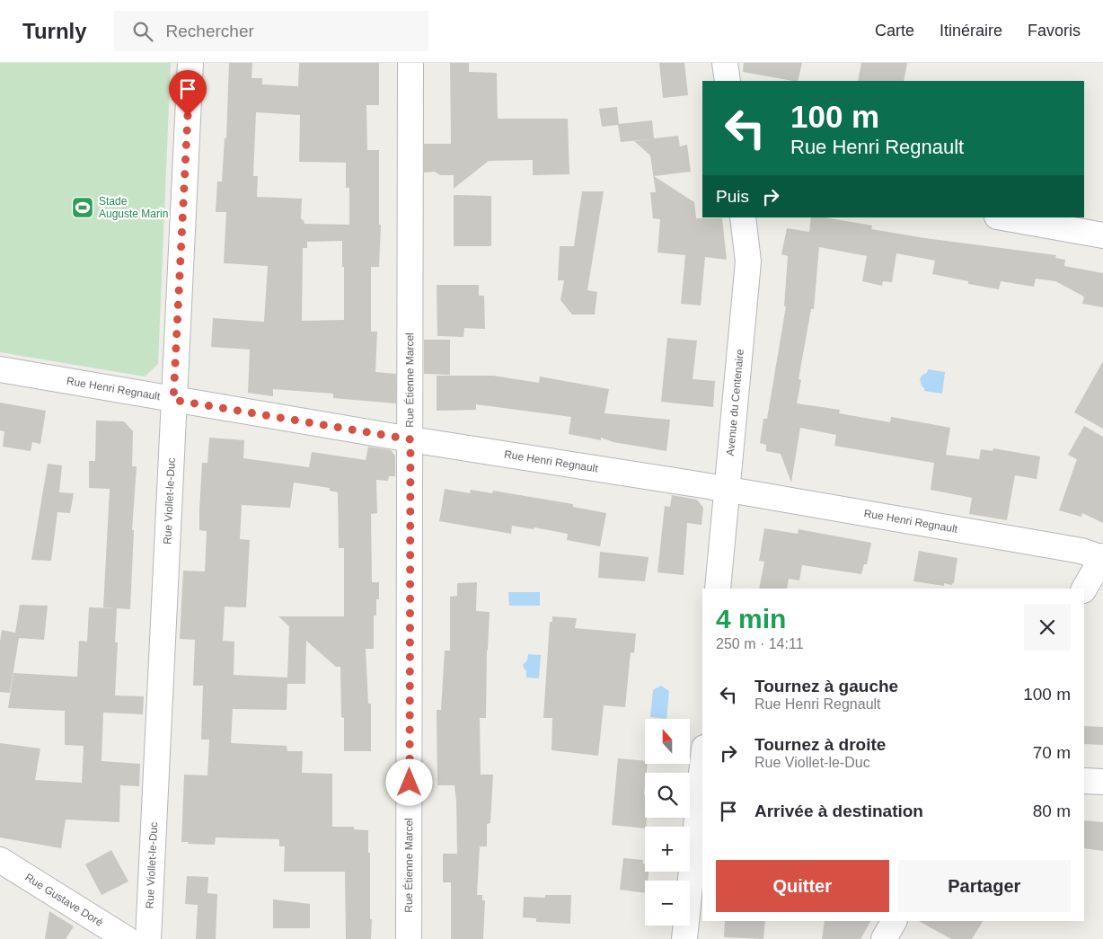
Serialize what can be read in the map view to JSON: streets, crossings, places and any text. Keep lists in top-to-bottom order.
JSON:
{
  "streets": {
    "street": [
      "Rue Étienne Marcel",
      "Rue Henri Regnault",
      "Avenue du Centenaire",
      "Rue Viollet-le-Duc",
      "Rue Gustave Doré"
    ]
  },
  "crossings": [
    ["Rue Étienne Marcel", "Rue Henri Regnault"],
    ["Rue Henri Regnault", "Avenue du Centenaire"],
    ["Rue Henri Regnault", "Rue Viollet-le-Duc"]
  ],
  "places": {
    "sports": ["Stade Auguste Marin"]
  },
  "north": "top",
  "page": {
    "header": "Turnly",
    "search": "Rechercher",
    "nav": ["Carte", "Itinéraire", "Favoris"],
    "turn": ["100 m", "Rue Henri Regnault"],
    "then": "Puis",
    "heading": ["4 min", "250 m · 14:11"],
    "list": [
      {
        "name": "Tournez à gauche",
        "note": "Rue Henri Regnault",
        "value": "100 m"
      },
      {
        "name": "Tournez à droite",
        "note": "Rue Viollet-le-Duc",
        "value": "70 m"
      },
      {
        "name": "Arrivée à destination",
        "value": "80 m"
      }
    ],
    "map_buttons": ["+", "−"],
    "buttons": ["Quitter", "Partager"]
  }
}
